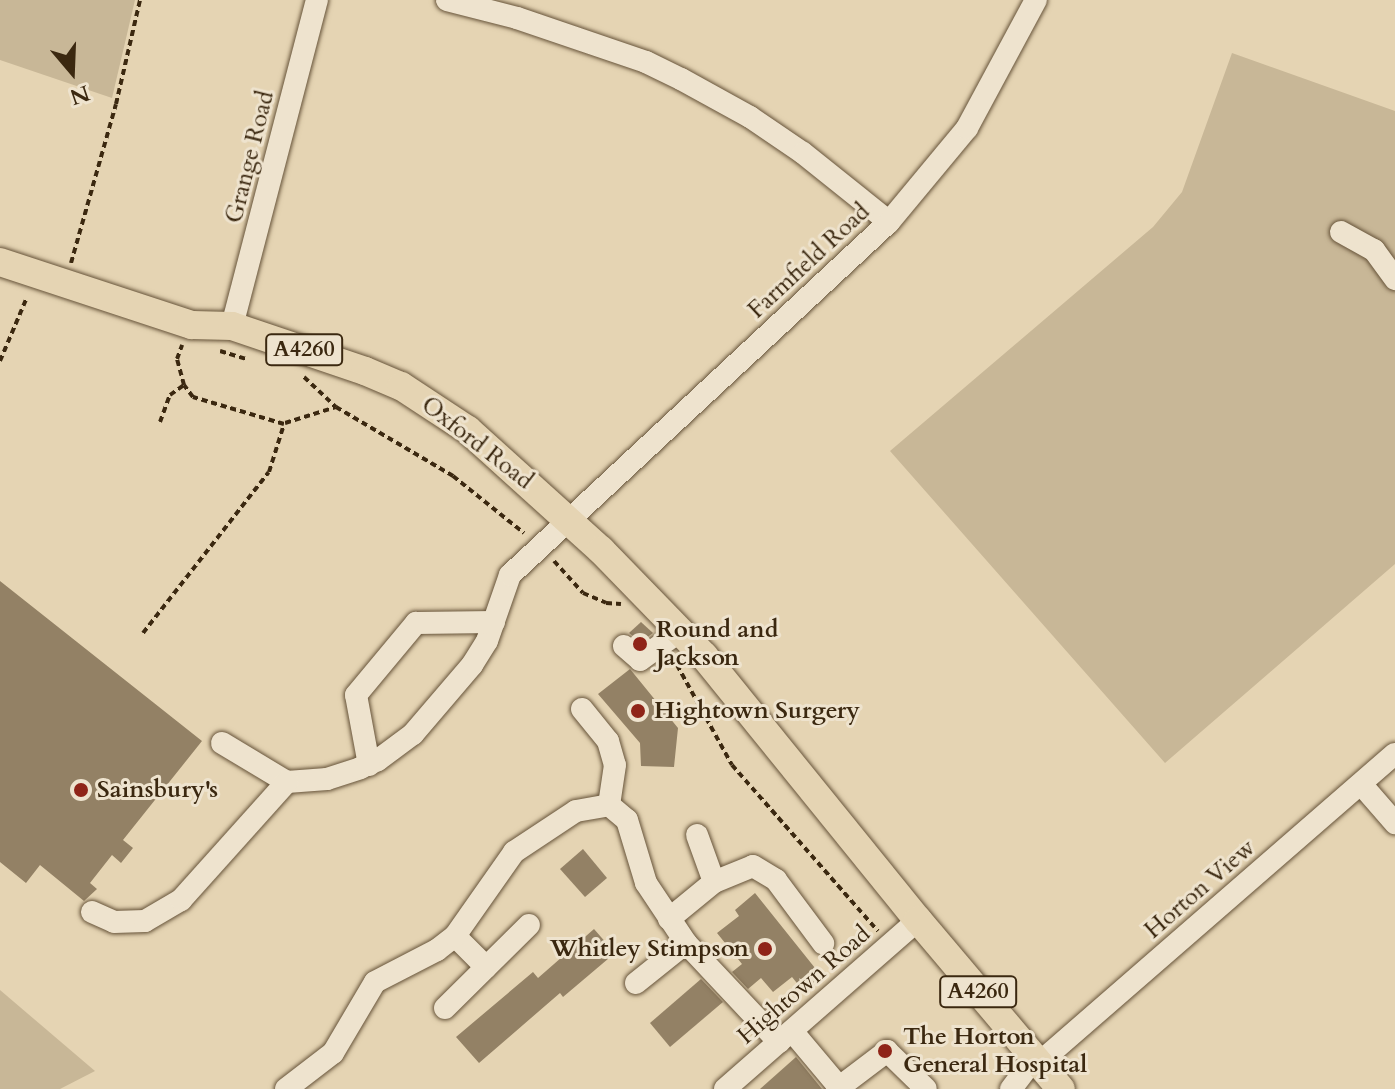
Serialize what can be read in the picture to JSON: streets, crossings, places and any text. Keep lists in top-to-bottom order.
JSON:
{
  "streets": {
    "main road": ["A4260", "Oxford Road"],
    "street": [
      "Grange Road",
      "Farmfield Road",
      "Horton View",
      "Hightown Road"
    ]
  },
  "crossings": [
    ["Grange Road", "Oxford Road"],
    ["Farmfield Road", "Oxford Road"],
    ["Oxford Road", "Horton View"],
    ["Oxford Road", "Hightown Road"]
  ],
  "places": [
    "Round and Jackson",
    "Hightown Surgery",
    "Sainsbury's",
    "Whitley Stimpson",
    "The Horton General Hospital"
  ],
  "north": "bottom"
}
